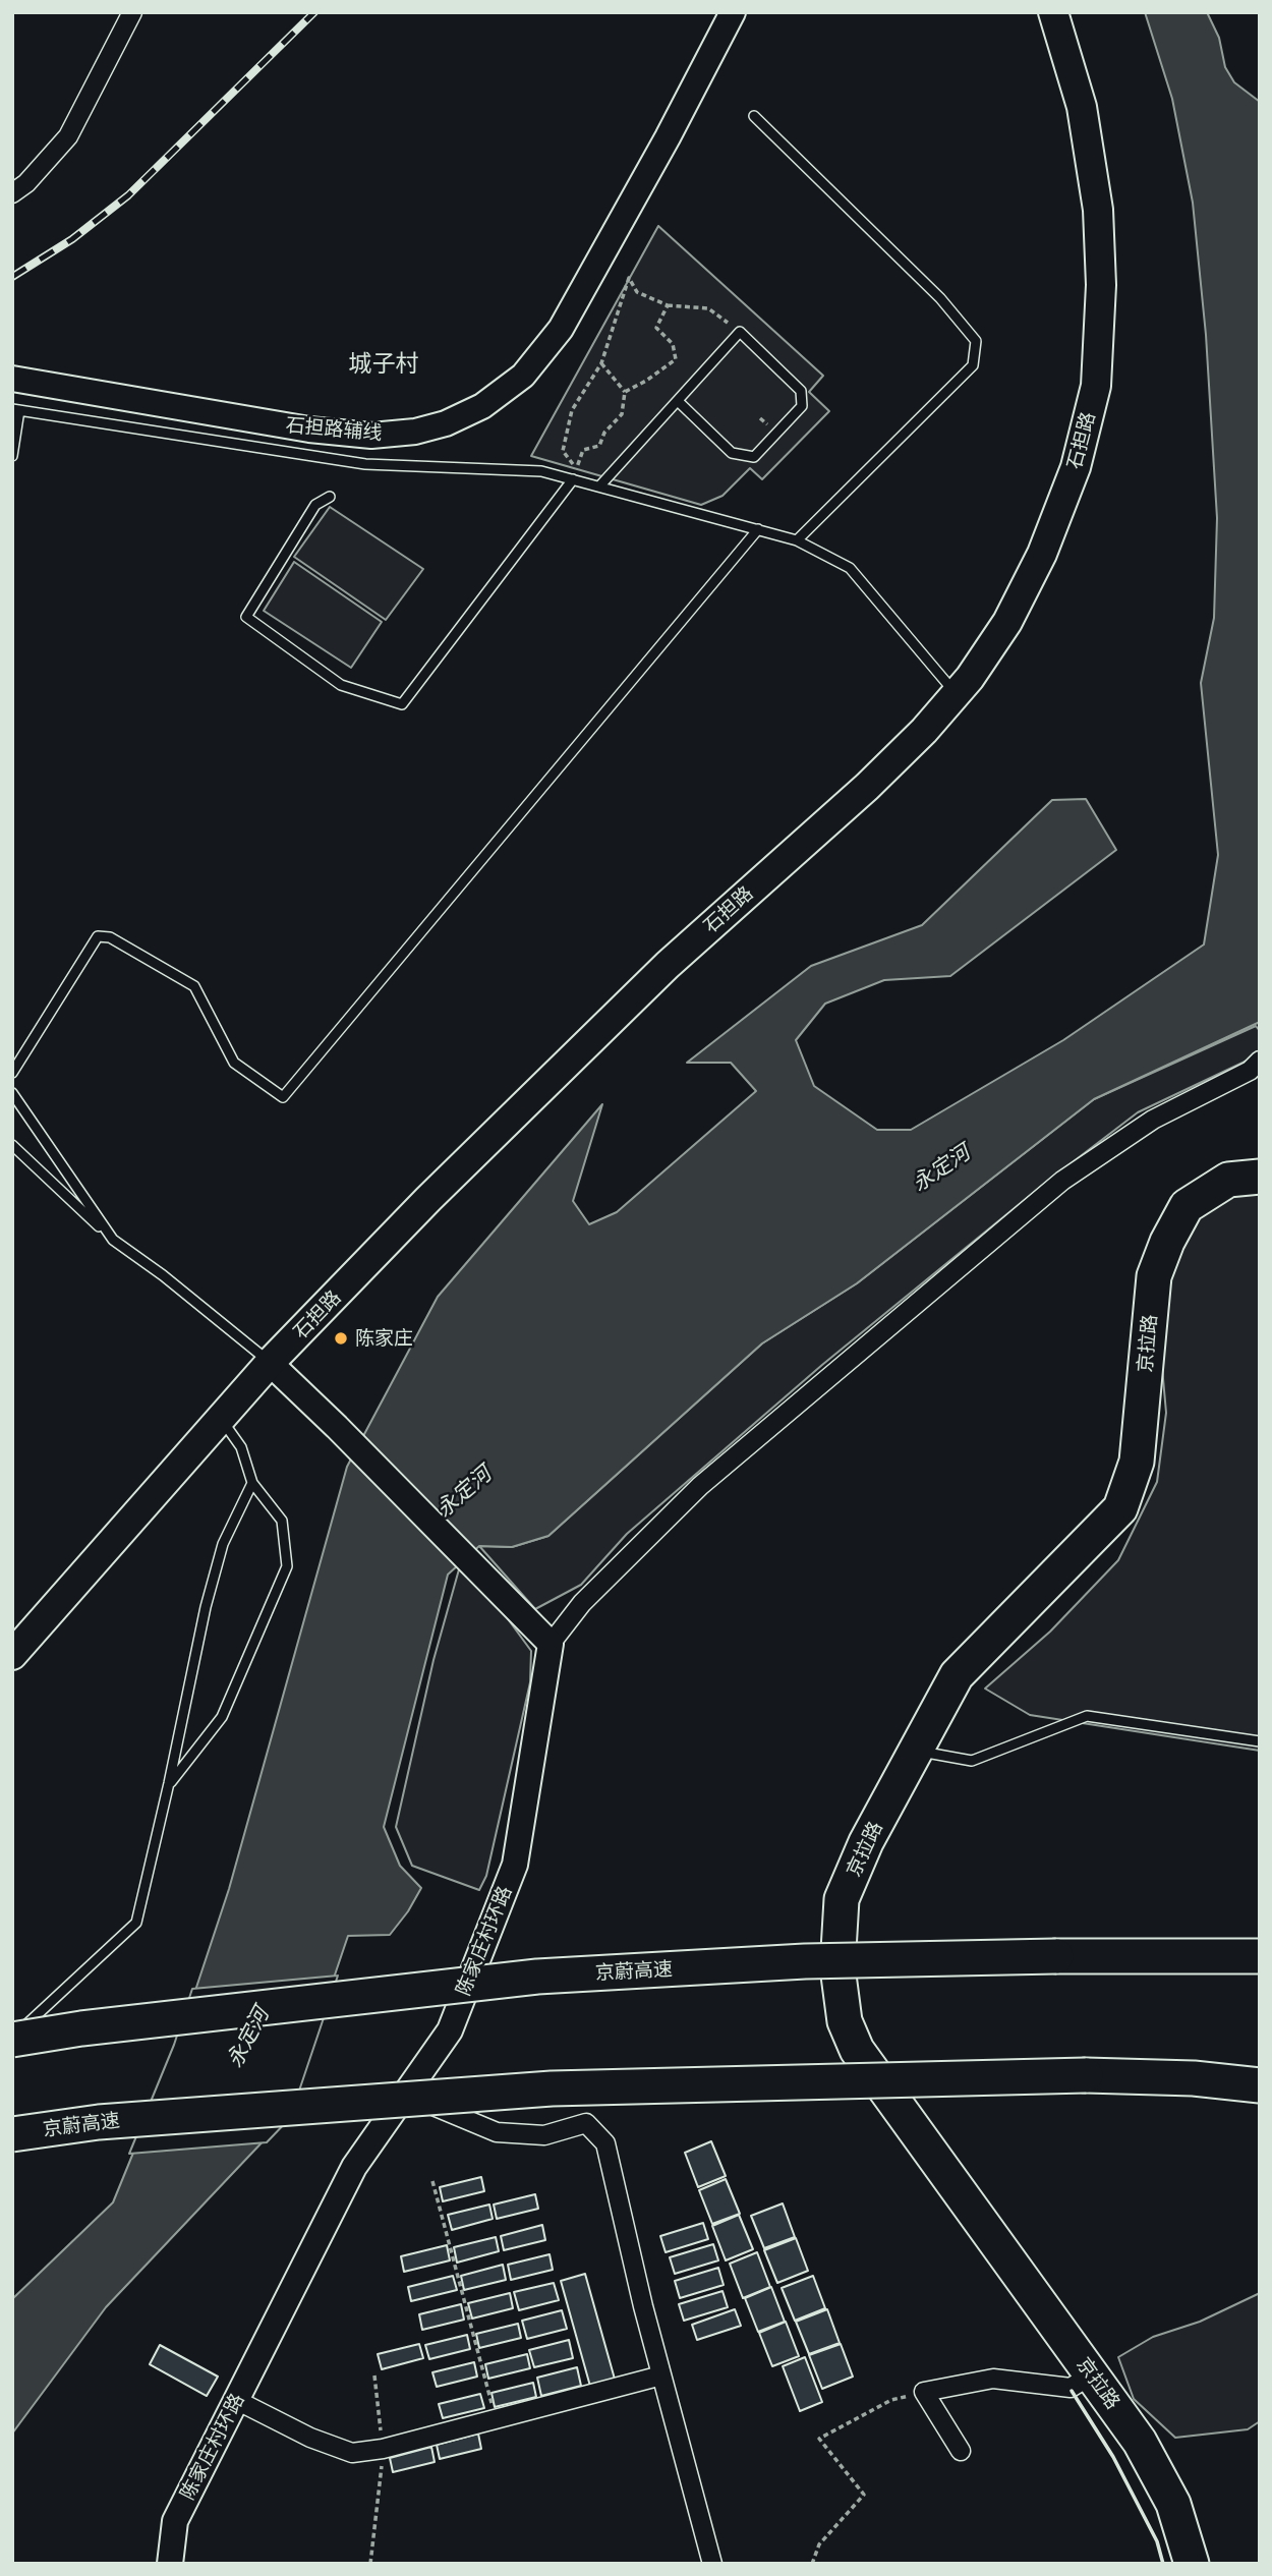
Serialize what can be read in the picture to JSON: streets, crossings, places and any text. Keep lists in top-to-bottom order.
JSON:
{
  "streets": {
    "highway": ["京拉路", "京蔚高速"],
    "main road": ["石担路"],
    "street": ["石担路辅线", "陈家庄村环路"]
  },
  "districts": ["城子村"],
  "water": ["永定河"],
  "places": ["陈家庄"]
}
